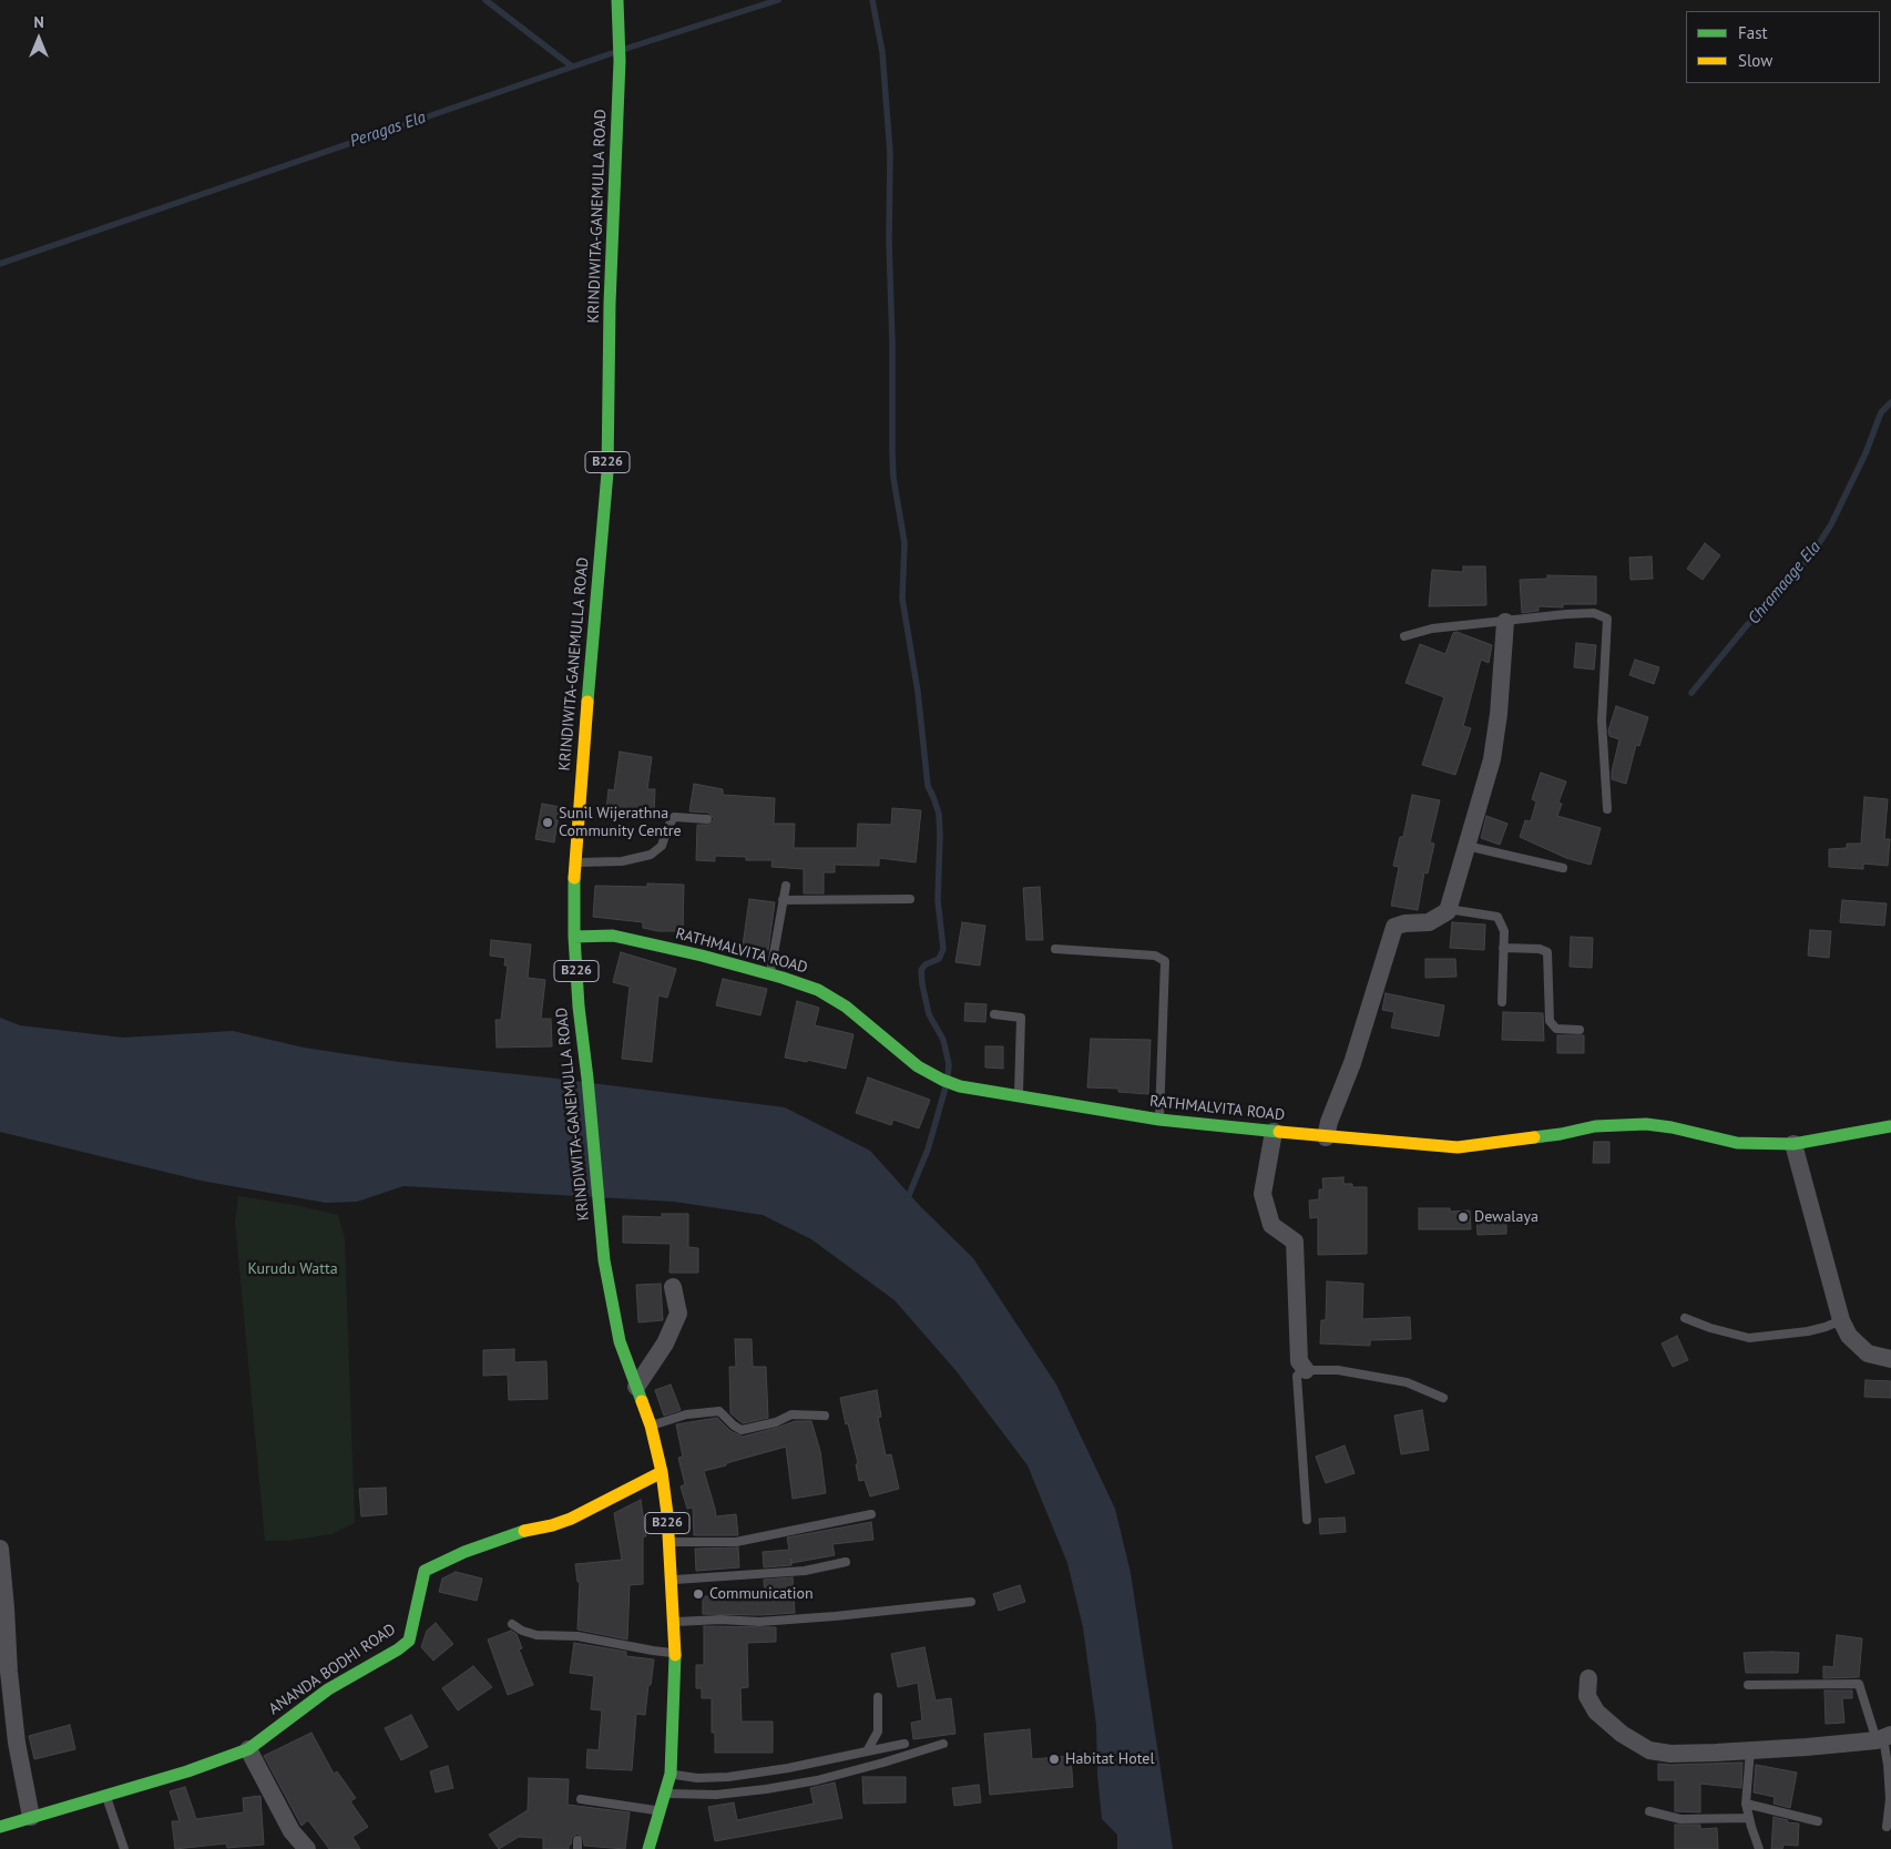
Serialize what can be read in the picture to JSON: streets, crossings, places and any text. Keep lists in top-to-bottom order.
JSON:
{
  "streets": {
    "street": [
      "KRINDIWITA-GANEMULLA ROAD",
      "B226",
      "RATHMALVITA ROAD",
      "ANANDA BODHI ROAD"
    ]
  },
  "crossings": [
    ["KRINDIWITA-GANEMULLA ROAD", "RATHMALVITA ROAD"],
    ["KRINDIWITA-GANEMULLA ROAD", "ANANDA BODHI ROAD"]
  ],
  "water": ["Peragas Ela", "Chramaage Ela"],
  "parks": ["Kurudu Watta"],
  "places": [
    "Sunil Wijerathna Community Centre",
    "Dewalaya",
    "Communication",
    "Habitat Hotel"
  ],
  "legend": ["Fast", "Slow"],
  "north": "top"
}
